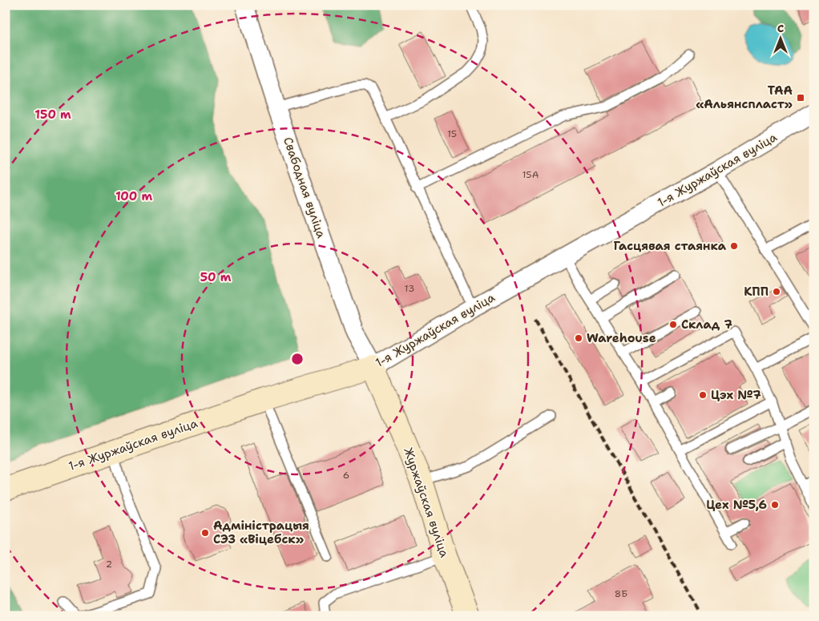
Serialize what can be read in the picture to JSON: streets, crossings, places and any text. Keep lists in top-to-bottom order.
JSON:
{
  "streets": {
    "street": ["1-я Журжаўская вуліца", "Свабодная вуліца", "Журжаўская вуліца"]
  },
  "crossings": [
    ["1-я Журжаўская вуліца", "Свабодная вуліца"],
    ["1-я Журжаўская вуліца", "Журжаўская вуліца"],
    ["Свабодная вуліца", "Журжаўская вуліца"]
  ],
  "places": {
    "transit": ["ТАА «Альянспласт»"],
    "other": [
      "Гасцявая стаянка",
      "КПП",
      "Склад 7",
      "Warehouse",
      "Цэх №7",
      "Цех №5,6",
      "Адміністрацыя СЭЗ «Віцебск»"
    ]
  },
  "house_numbers": [
    "15",
    "15А",
    "13",
    "6",
    "2",
    "8Б"
  ],
  "north": "top",
  "rings": ["150 m", "100 m", "50 m"]
}
